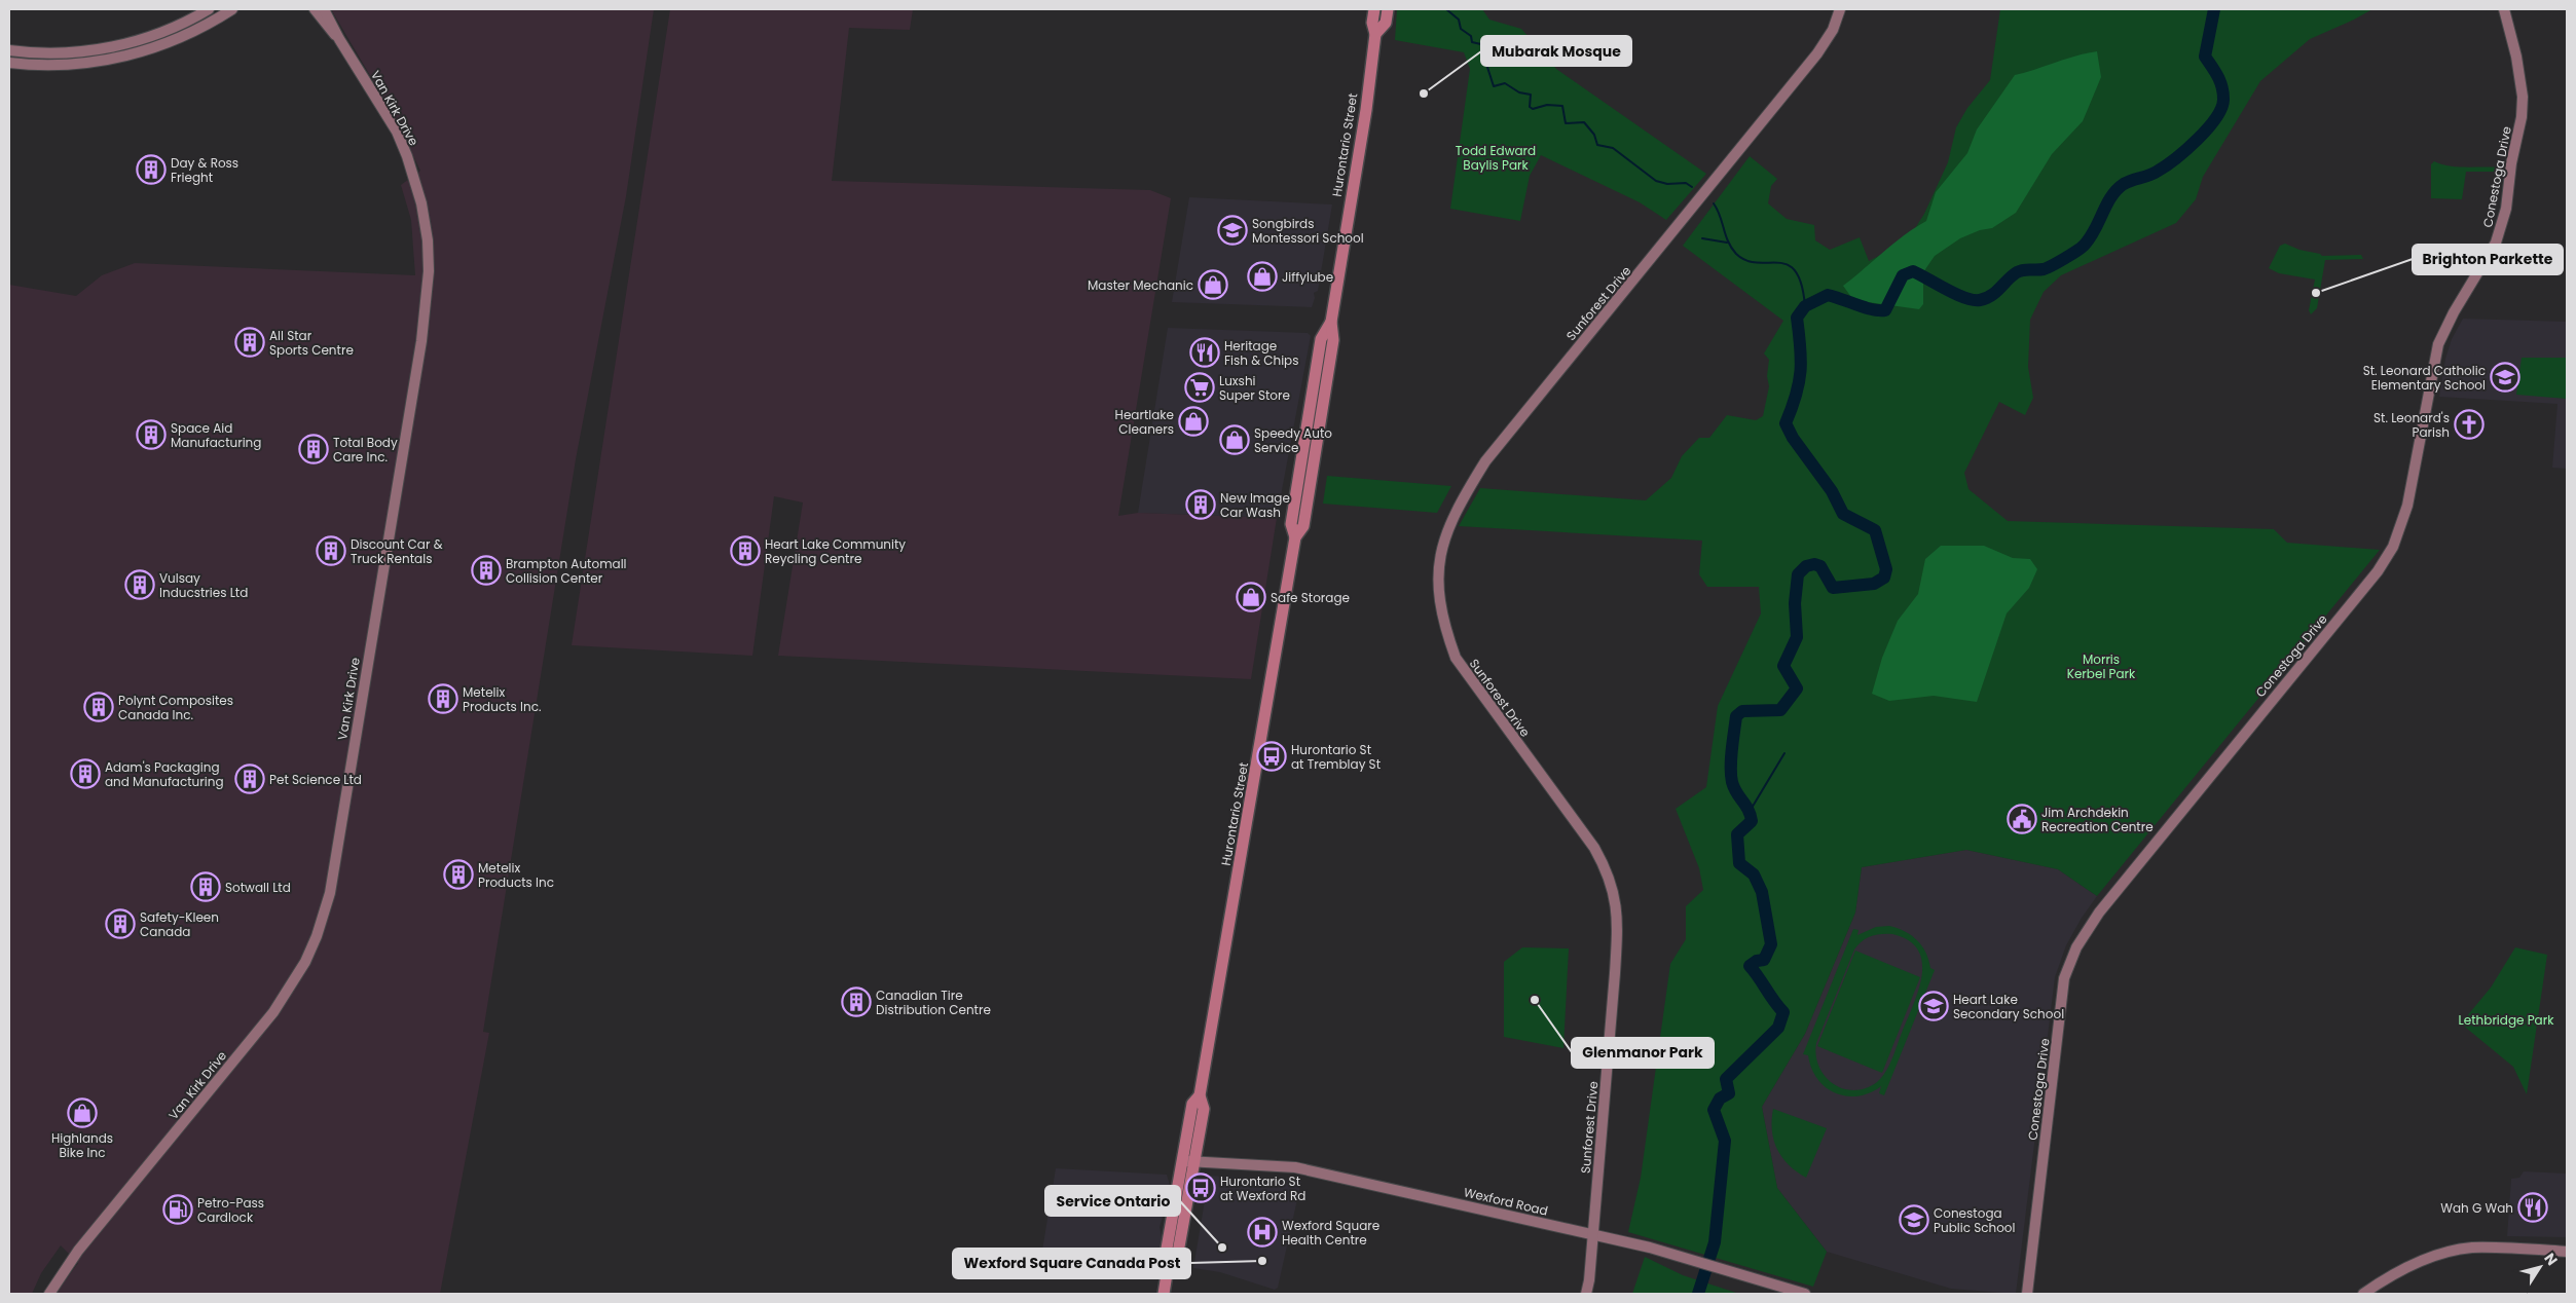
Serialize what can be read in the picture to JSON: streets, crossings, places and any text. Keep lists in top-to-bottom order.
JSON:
{
  "streets": {
    "main road": ["Hurontario Street"],
    "street": [
      "Van Kirk Drive",
      "Conestoga Drive",
      "Sunforest Drive",
      "Wexford Road"
    ]
  },
  "crossings": [
    ["Hurontario Street", "Wexford Road"],
    ["Sunforest Drive", "Wexford Road"]
  ],
  "parks": ["Todd Edward Baylis Park", "Morris Kerbel Park", "Lethbridge Park"],
  "places": {
    "other": [
      "Mubarak Mosque",
      "Brighton Parkette",
      "Glenmanor Park",
      "Service Ontario",
      "Wexford Square Canada Post"
    ],
    "building": [
      "Day & Ross Frieght",
      "All Star Sports Centre",
      "Space Aid Manufacturing",
      "Total Body Care Inc.",
      "New Image Car Wash",
      "Discount Car & Truck Rentals",
      "Heart Lake Community Reycling Centre",
      "Brampton Automall Collision Center",
      "Vulsay Inducstries Ltd",
      "Metelix Products Inc.",
      "Polynt Composites Canada Inc.",
      "Adam's Packaging and Manufacturing",
      "Pet Science Ltd",
      "Metelix Products Inc",
      "Sotwall Ltd",
      "Safety-Kleen Canada",
      "Canadian Tire Distribution Centre"
    ],
    "school or university": [
      "Songbirds Montessori School",
      "St. Leonard Catholic Elementary School",
      "Heart Lake Secondary School",
      "Conestoga Public School"
    ],
    "shop": [
      "Jiffylube",
      "Master Mechanic",
      "Heartlake Cleaners",
      "Speedy Auto Service",
      "Safe Storage",
      "Highlands Bike Inc"
    ],
    "restaurant": ["Heritage Fish & Chips", "Wah G Wah"],
    "supermarket": ["Luxshi Super Store"],
    "church": ["St. Leonard's Parish"],
    "bus stop": ["Hurontario St at Tremblay St", "Hurontario St at Wexford Rd"],
    "public building": ["Jim Archdekin Recreation Centre"],
    "fuel station": ["Petro-Pass Cardlock"],
    "hospital": ["Wexford Square Health Centre"]
  },
  "north": "top right"
}
